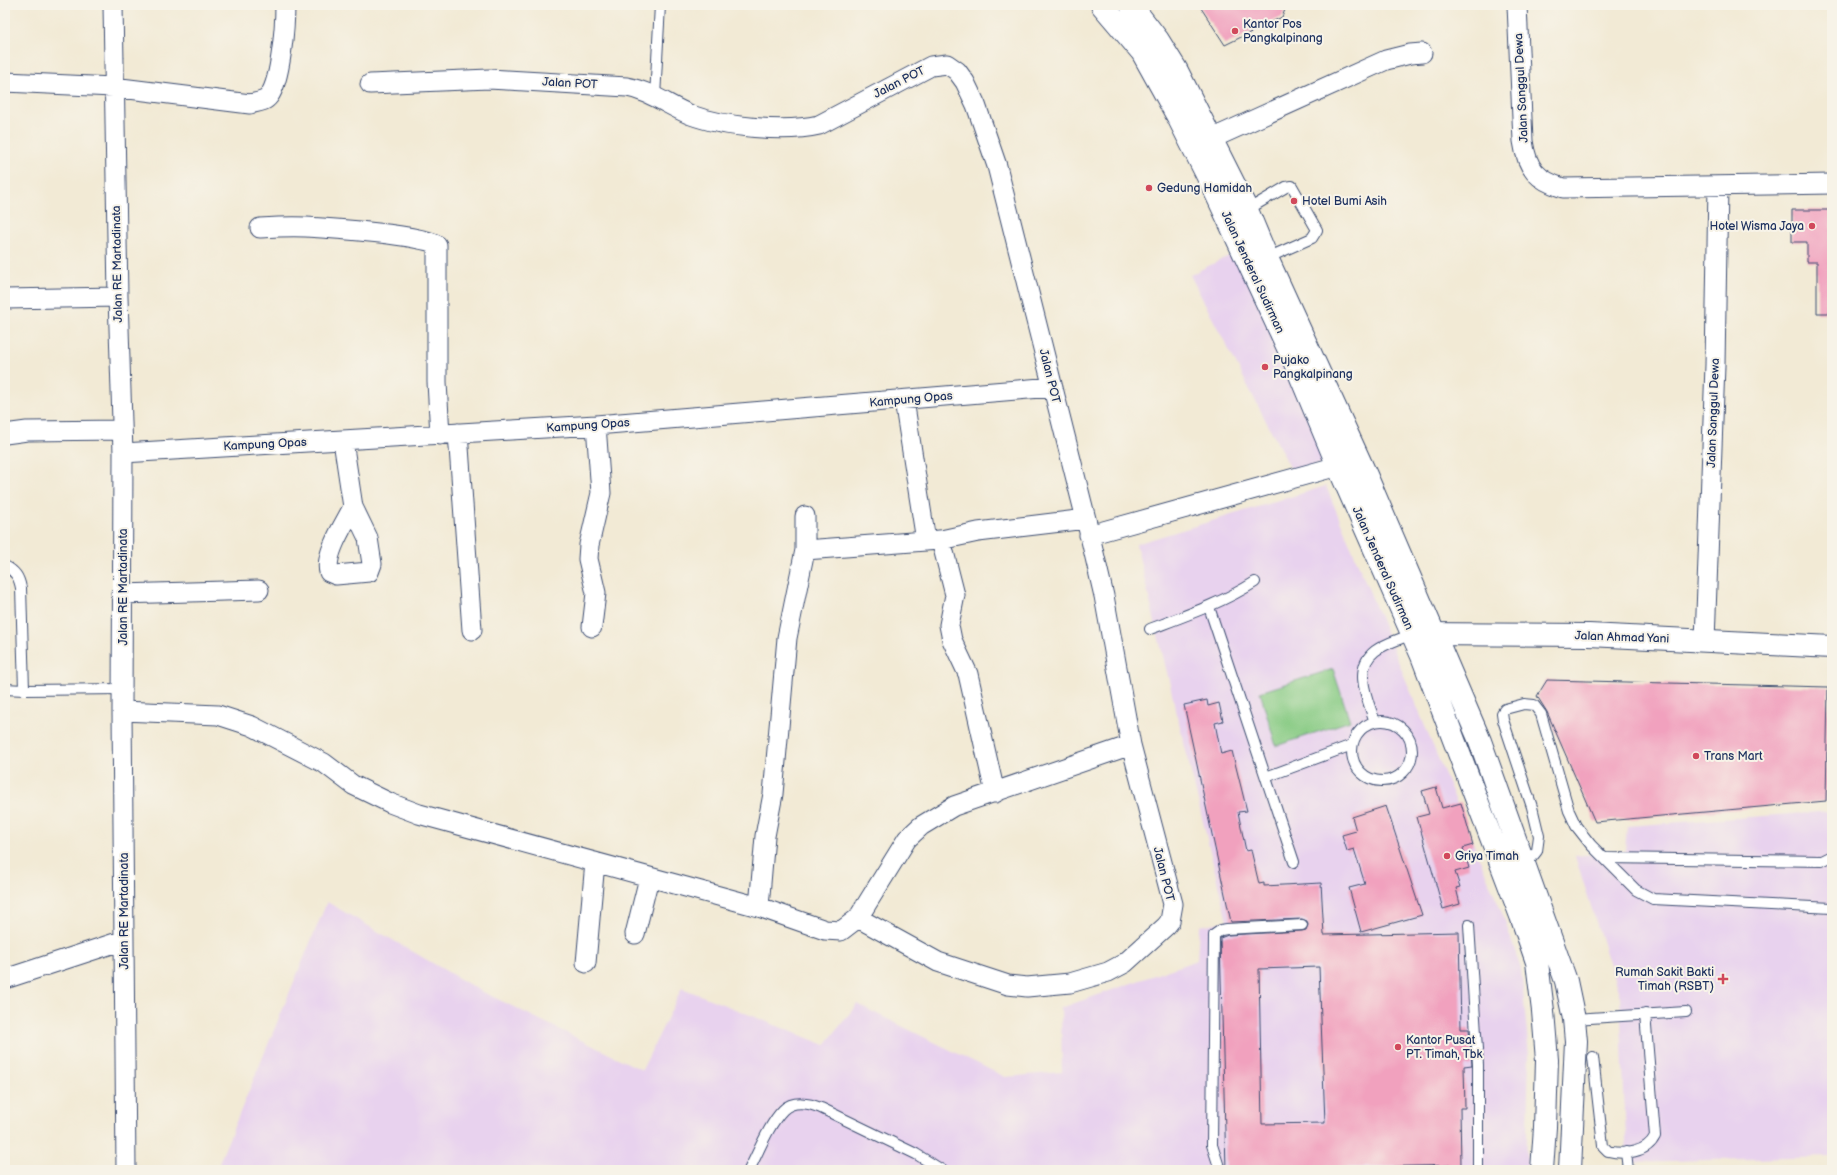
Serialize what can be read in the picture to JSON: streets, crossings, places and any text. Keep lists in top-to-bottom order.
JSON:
{
  "streets": {
    "main road": ["Jalan Jenderal Sudirman", "Jalan Ahmad Yani"],
    "street": [
      "Jalan POT",
      "Jalan Sanggul Dewa",
      "Jalan RE Martadinata",
      "Kampung Opas"
    ]
  },
  "crossings": [
    ["Jalan POT", "Kampung Opas"],
    ["Jalan Sanggul Dewa", "Jalan Ahmad Yani"],
    ["Jalan RE Martadinata", "Kampung Opas"],
    ["Jalan Jenderal Sudirman", "Jalan Ahmad Yani"]
  ],
  "places": {
    "other": [
      "Kantor Pos Pangkalpinang",
      "Gedung Hamidah",
      "Hotel Bumi Asih",
      "Hotel Wisma Jaya",
      "Pujako Pangkalpinang",
      "Trans Mart",
      "Griya Timah",
      "Kantor Pusat PT. Timah, Tbk"
    ],
    "health": ["Rumah Sakit Bakti Timah (RSBT)"]
  }
}
